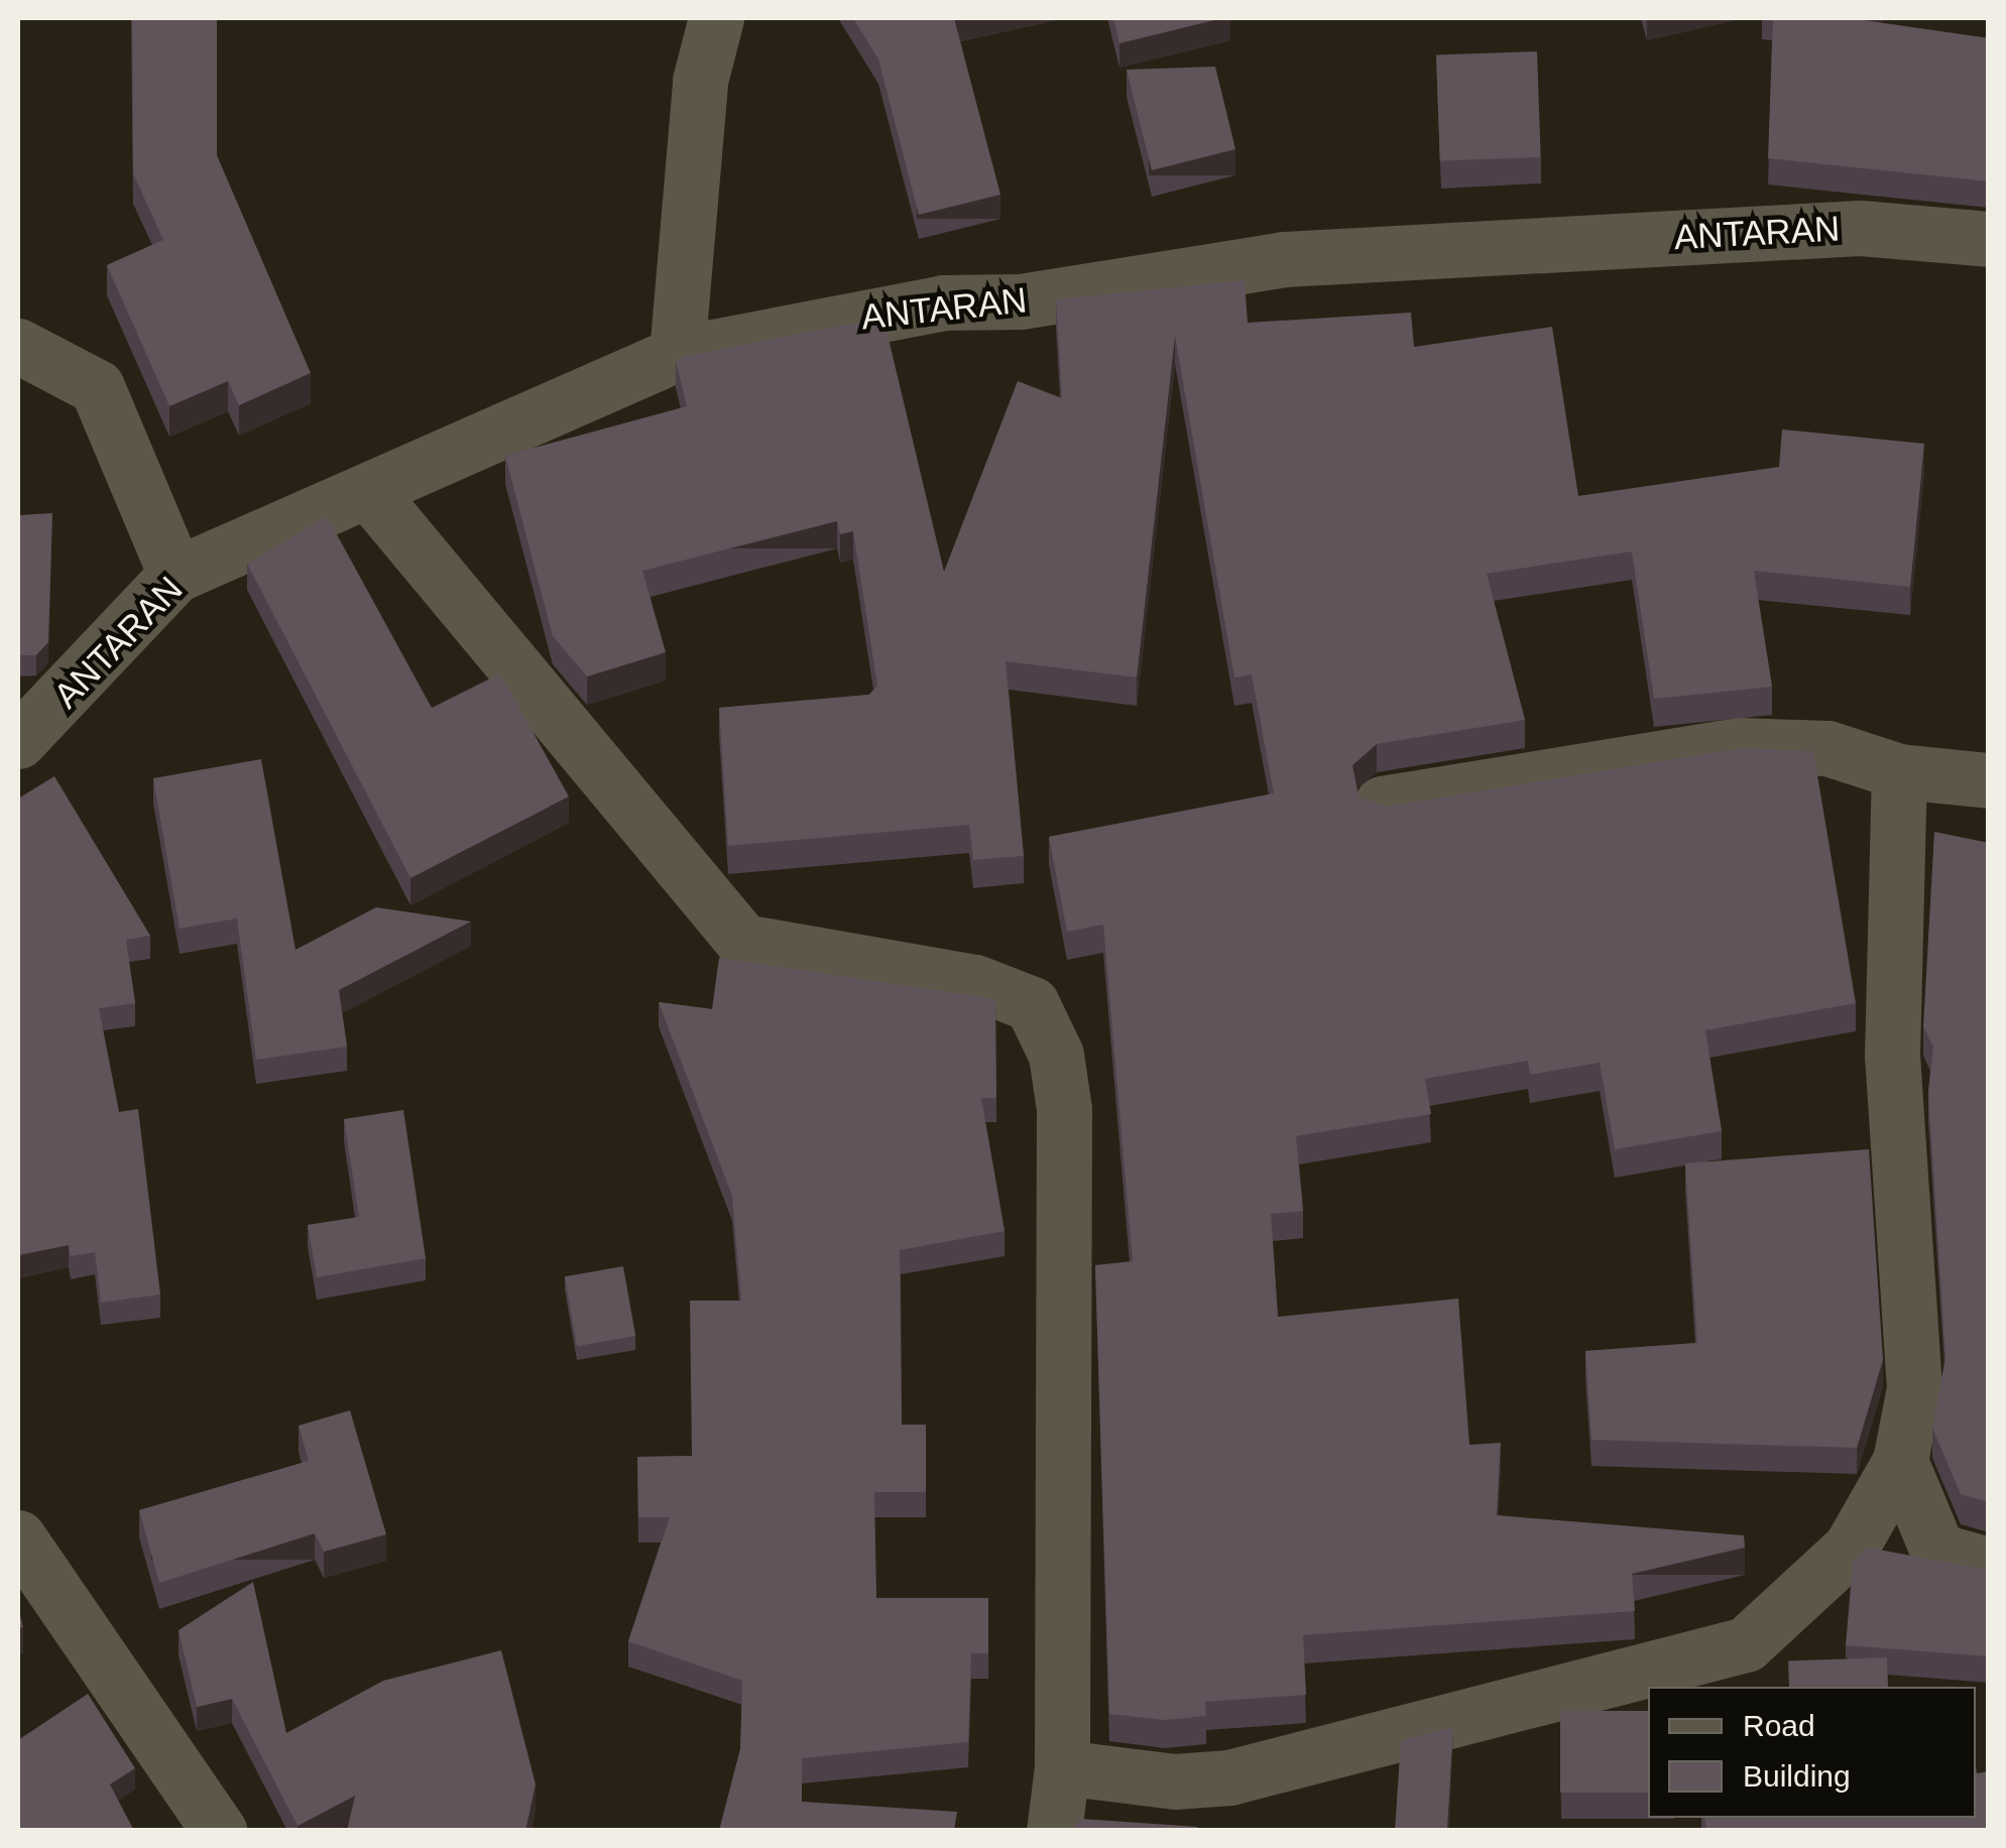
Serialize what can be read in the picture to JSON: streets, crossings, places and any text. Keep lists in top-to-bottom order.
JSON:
{
  "streets": {
    "street": ["ANTARAN"]
  },
  "legend": ["Road", "Building"]
}
